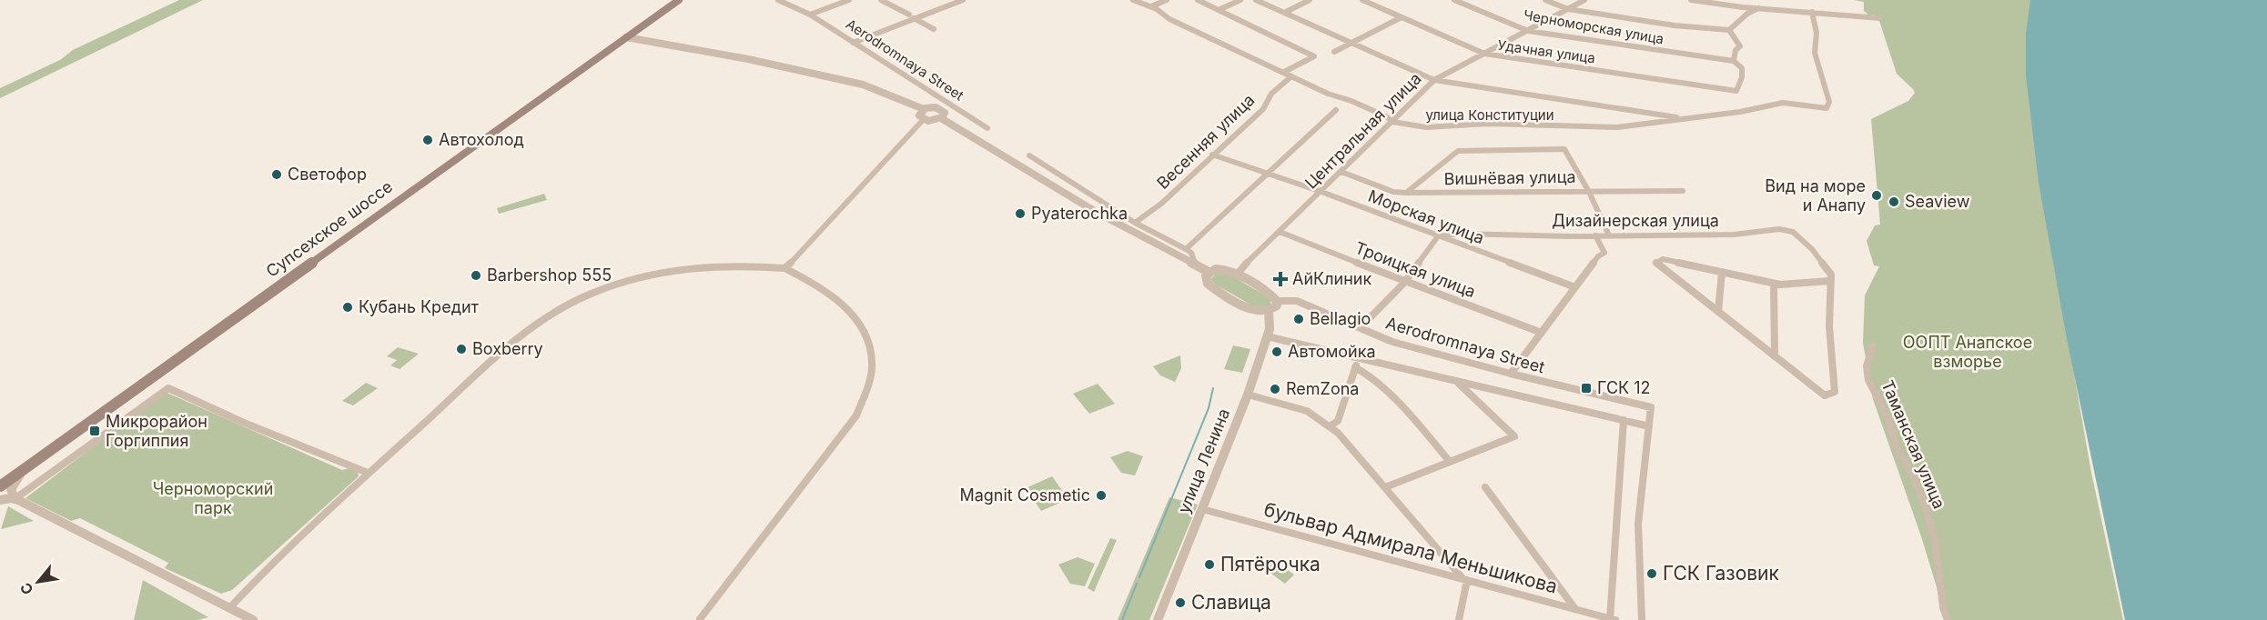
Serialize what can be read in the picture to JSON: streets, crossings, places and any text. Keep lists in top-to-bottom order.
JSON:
{
  "streets": {
    "main road": ["Супсехское шоссе"],
    "street": [
      "Черноморская улица",
      "Удачная улица",
      "Aerodromnaya Street",
      "улица Конституции",
      "Центральная улица",
      "Весенняя улица",
      "Вишнёвая улица",
      "Морская улица",
      "Дизайнерская улица",
      "Троицкая улица",
      "Таманская улица",
      "улица Ленина",
      "бульвар Адмирала Меньшикова"
    ]
  },
  "crossings": [
    ["Черноморская улица", "Удачная улица"],
    ["Черноморская улица", "Центральная улица"],
    ["Удачная улица", "Центральная улица"],
    ["улица Конституции", "Центральная улица"],
    ["улица Конституции", "Весенняя улица"],
    ["Центральная улица", "Вишнёвая улица"],
    ["Центральная улица", "Морская улица"],
    ["Центральная улица", "Троицкая улица"],
    ["Весенняя улица", "Морская улица"],
    ["Морская улица", "Дизайнерская улица"],
    ["улица Ленина", "бульвар Адмирала Меньшикова"]
  ],
  "parks": ["ООПТ Анапское взморье", "Черноморский парк"],
  "places": {
    "other": [
      "Автохолод",
      "Светофор",
      "Вид на море и Анапу",
      "Seaview",
      "Pyaterochka",
      "Barbershop 555",
      "Кубань Кредит",
      "Bellagio",
      "Boxberry",
      "Автомойка",
      "RemZona",
      "Magnit Cosmetic",
      "Пятёрочка",
      "ГСК Газовик",
      "Славица"
    ],
    "health": ["АйКлиник"],
    "transit": ["ГСК 12", "Микрорайон Горгиппия"]
  },
  "north": "bottom left"
}
